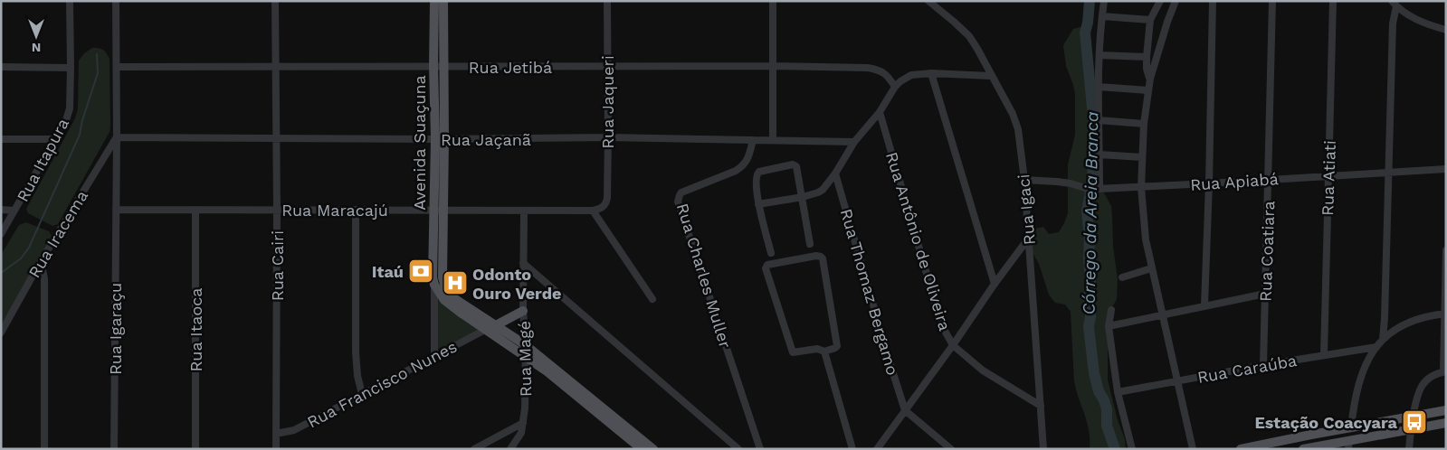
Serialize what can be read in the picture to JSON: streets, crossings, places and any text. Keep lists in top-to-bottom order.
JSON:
{
  "streets": {
    "main road": ["Avenida Suaçuna"],
    "street": [
      "Rua Jetibá",
      "Rua Jaqueri",
      "Rua Jaçanã",
      "Rua Itapura",
      "Rua Atiati",
      "Rua Apiabá",
      "Rua Maracajú",
      "Rua Igaci",
      "Rua Iracema",
      "Rua Antônio de Oliveira",
      "Rua Coatiara",
      "Rua Cairi",
      "Rua Charles Muller",
      "Rua Thomaz Bergamo",
      "Rua Igaraçu",
      "Rua Itaoca",
      "Rua Magé",
      "Rua Caraúba",
      "Rua Francisco Nunes"
    ]
  },
  "crossings": [
    ["Rua Jetibá", "Rua Jaqueri"],
    ["Rua Jetibá", "Avenida Suaçuna"],
    ["Rua Jetibá", "Rua Cairi"],
    ["Rua Jaqueri", "Rua Jaçanã"],
    ["Rua Jaqueri", "Rua Maracajú"],
    ["Rua Jaçanã", "Avenida Suaçuna"],
    ["Rua Jaçanã", "Rua Iracema"],
    ["Rua Jaçanã", "Rua Cairi"],
    ["Rua Jaçanã", "Rua Charles Muller"],
    ["Avenida Suaçuna", "Rua Maracajú"],
    ["Rua Atiati", "Rua Apiabá"],
    ["Rua Atiati", "Rua Caraúba"],
    ["Rua Apiabá", "Rua Igaci"],
    ["Rua Apiabá", "Rua Coatiara"],
    ["Rua Maracajú", "Rua Cairi"],
    ["Rua Maracajú", "Rua Igaraçu"],
    ["Rua Maracajú", "Rua Itaoca"],
    ["Rua Maracajú", "Rua Magé"],
    ["Rua Igaci", "Rua Antônio de Oliveira"],
    ["Rua Coatiara", "Rua Caraúba"],
    ["Rua Cairi", "Rua Francisco Nunes"]
  ],
  "water": ["Córrego da Areia Branca"],
  "places": {
    "bank": ["Itaú"],
    "hospital": ["Odonto Ouro Verde"],
    "bus stop": ["Estação Coacyara"]
  },
  "north": "bottom"
}
